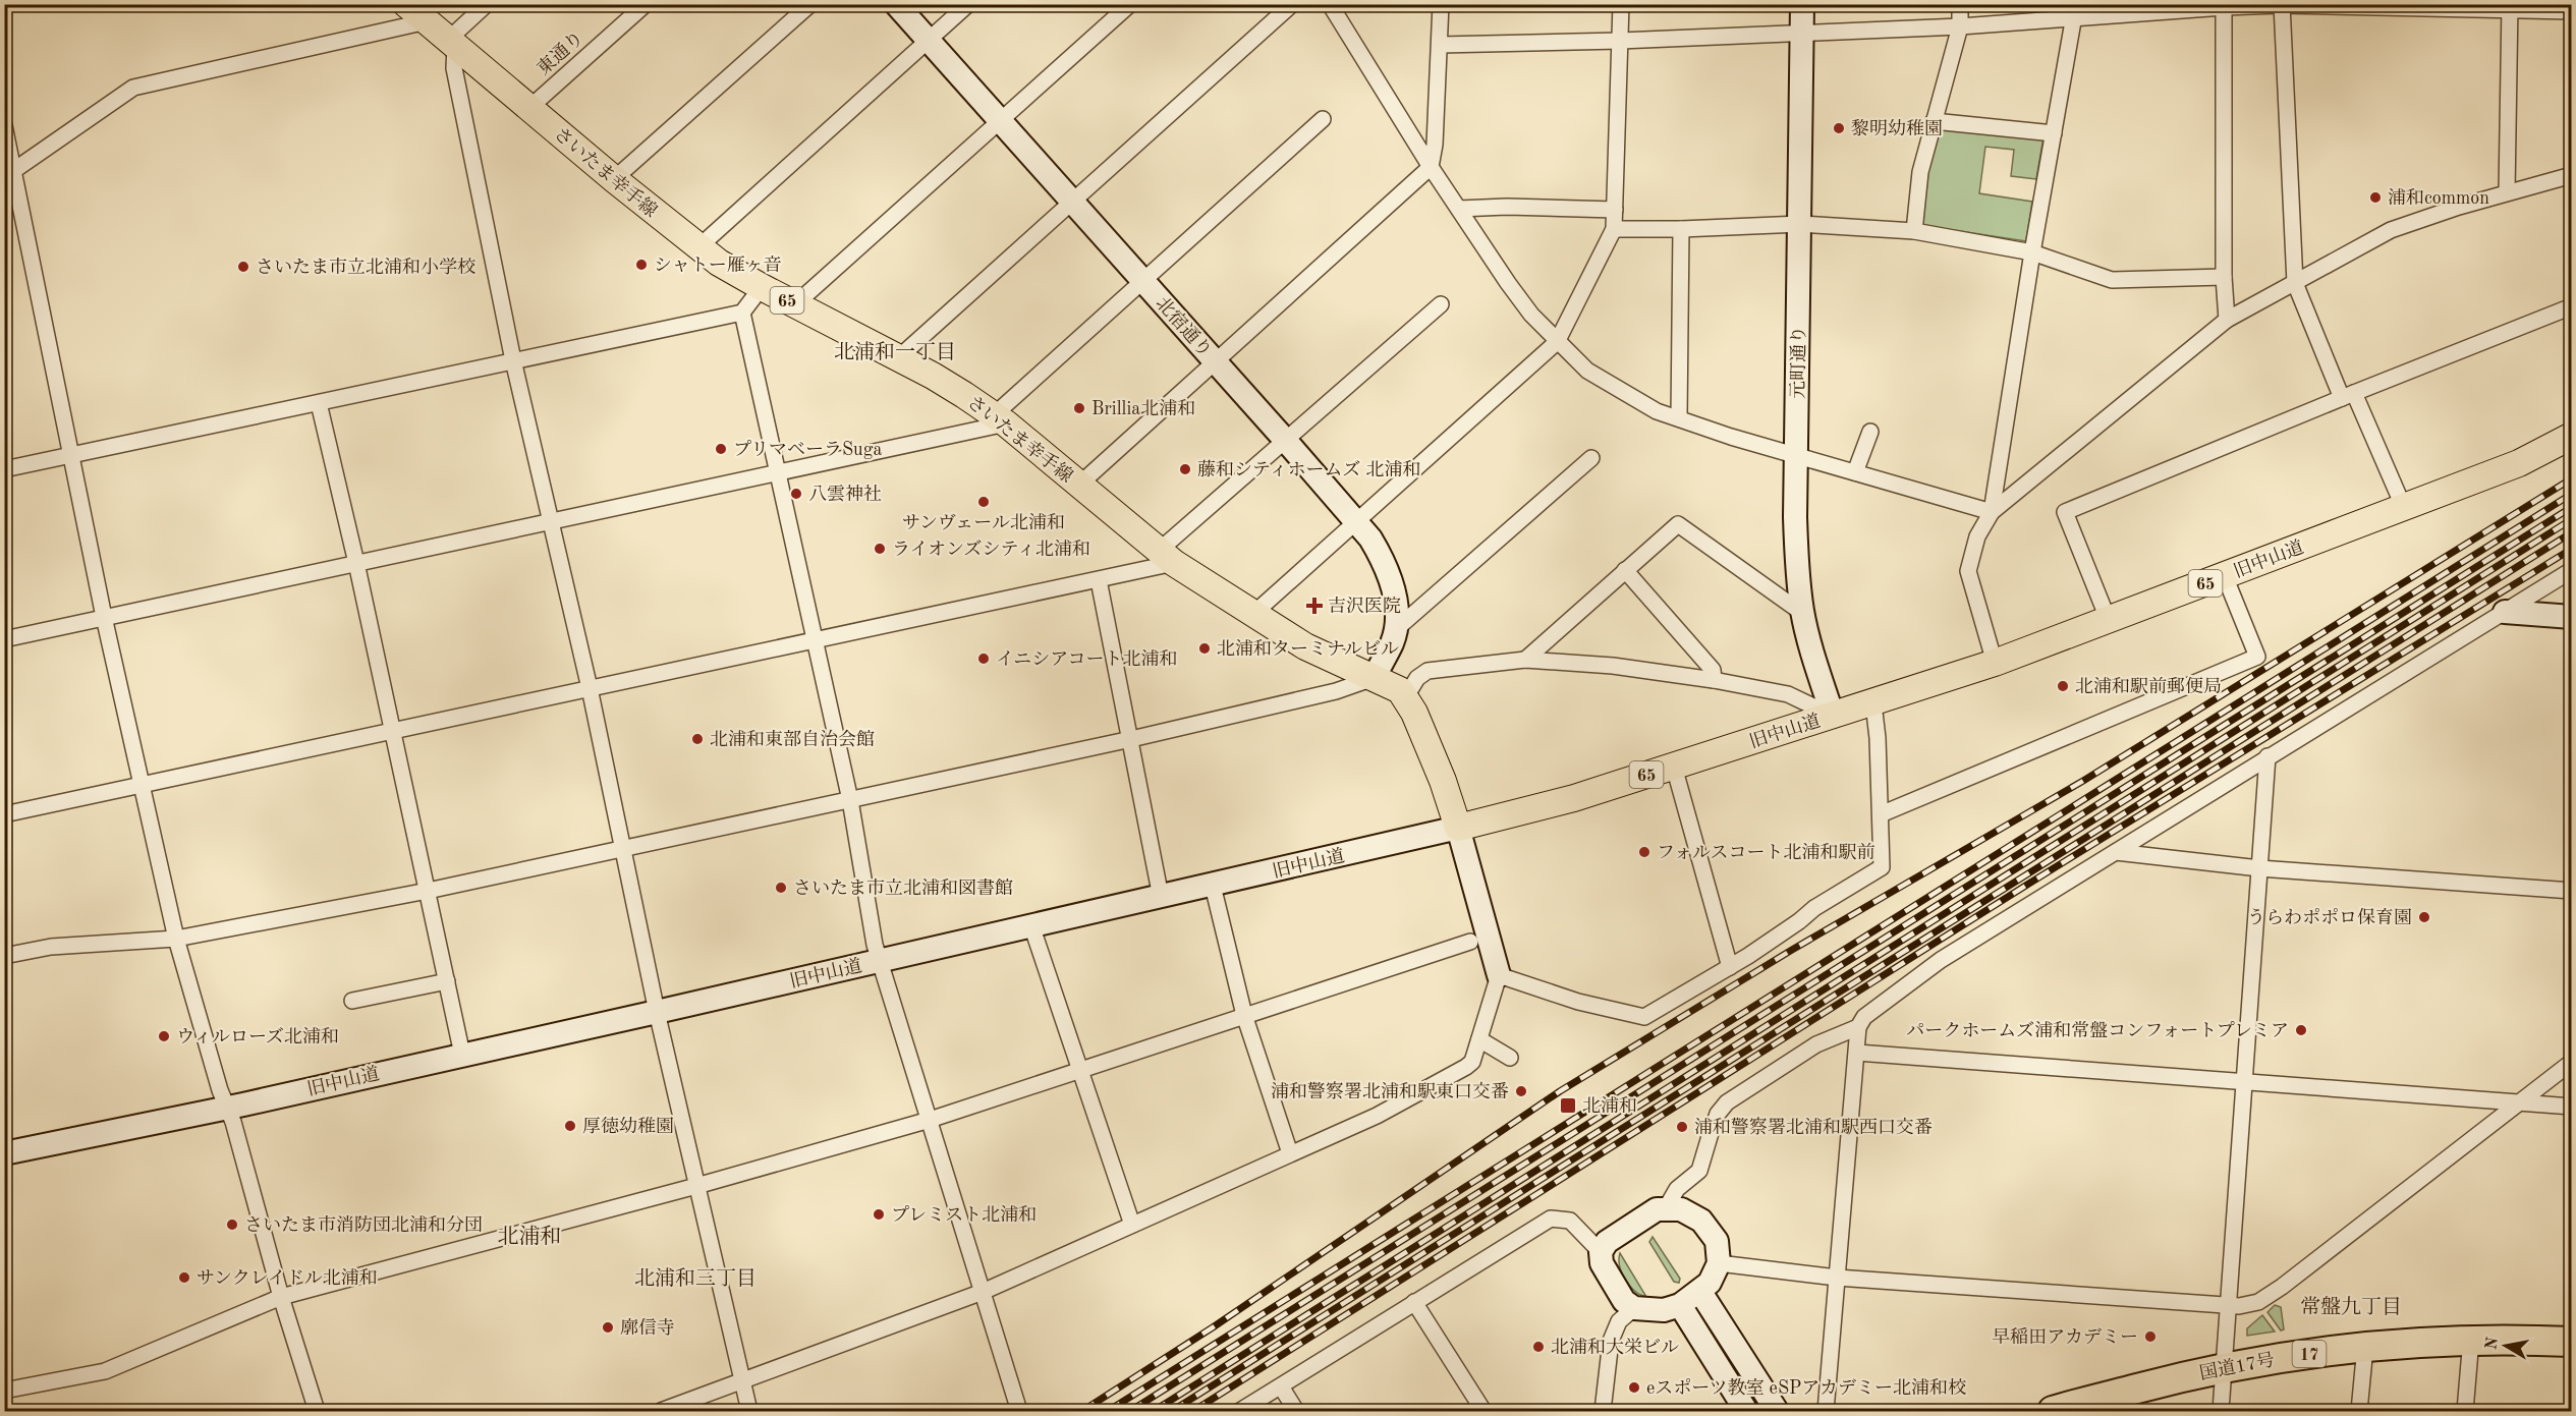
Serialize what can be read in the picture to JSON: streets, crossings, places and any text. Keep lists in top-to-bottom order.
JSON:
{
  "streets": {
    "highway": ["17", "国道17号"],
    "main road": ["さいたま幸手線", "65", "旧中山道"],
    "street": ["東通り", "北宿通り", "元町通り"]
  },
  "crossings": [
    ["東通り", "さいたま幸手線"],
    ["さいたま幸手線", "北宿通り"],
    ["元町通り", "旧中山道"]
  ],
  "districts": [
    "北浦和一丁目",
    "北浦和",
    "北浦和三丁目",
    "常盤九丁目"
  ],
  "places": {
    "other": [
      "黎明幼稚園",
      "浦和common",
      "シャトー雁ヶ音",
      "さいたま市立北浦和小学校",
      "Brillia北浦和",
      "プリマベーラSuga",
      "藤和シティホームズ 北浦和",
      "八雲神社",
      "サンヴェール北浦和",
      "ライオンズシティ北浦和",
      "北浦和ターミナルビル",
      "イニシアコート北浦和",
      "北浦和駅前郵便局",
      "北浦和東部自治会館",
      "フォルスコート北浦和駅前",
      "さいたま市立北浦和図書館",
      "うらわポポロ保育園",
      "パークホームズ浦和常盤コンフォートプレミア",
      "ウィルローズ北浦和",
      "浦和警察署北浦和駅東口交番",
      "厚徳幼稚園",
      "浦和警察署北浦和駅西口交番",
      "プレミスト北浦和",
      "さいたま市消防団北浦和分団",
      "サンクレイドル北浦和",
      "廓信寺",
      "早稲田アカデミー",
      "北浦和大栄ビル",
      "eスポーツ教室 eSPアカデミー北浦和校"
    ],
    "health": ["吉沢医院"],
    "transit": ["北浦和"]
  },
  "north": "left"
}
